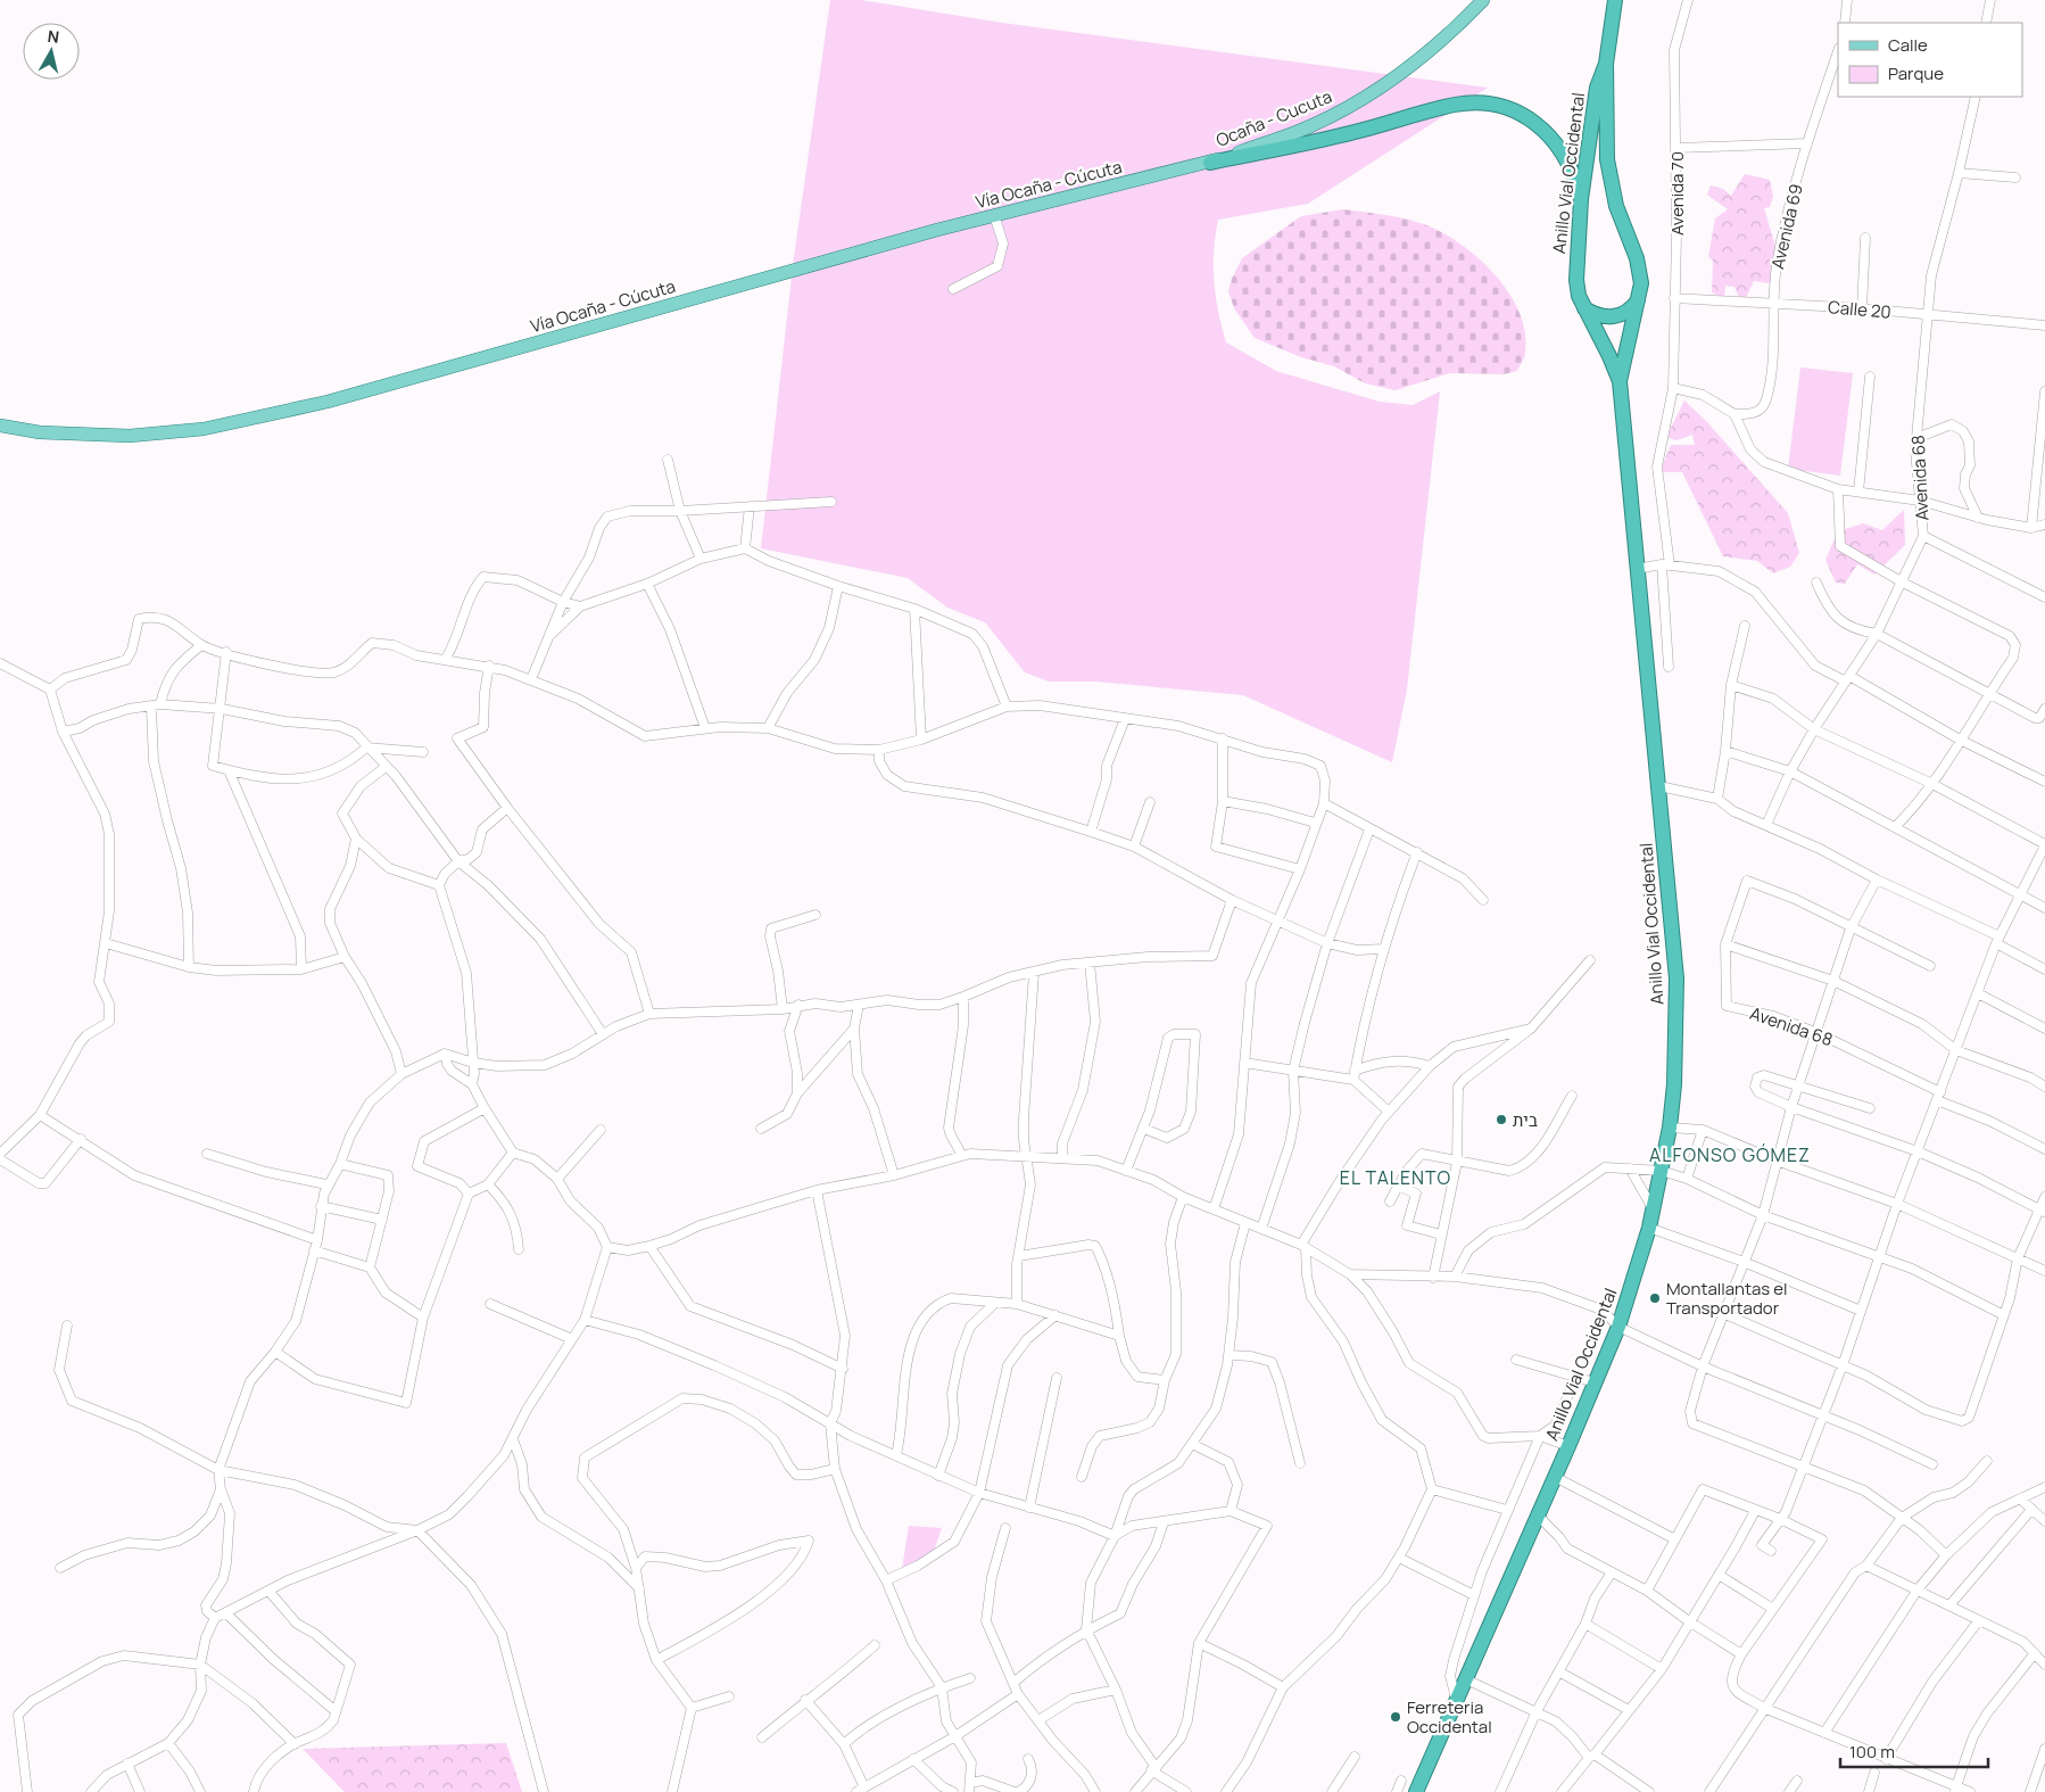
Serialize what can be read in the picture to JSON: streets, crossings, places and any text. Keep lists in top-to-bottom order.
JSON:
{
  "streets": {
    "highway": ["Anillo Vial Occidental"],
    "main road": ["Ocaña - Cucuta", "Vía Ocaña - Cúcuta"],
    "street": [
      "Avenida 70",
      "Avenida 69",
      "Calle 20",
      "Avenida 68"
    ]
  },
  "crossings": [
    ["Ocaña - Cucuta", "Vía Ocaña - Cúcuta"],
    ["Avenida 70", "Calle 20"],
    ["Avenida 69", "Calle 20"],
    ["Calle 20", "Avenida 68"]
  ],
  "districts": ["ALFONSO GÓMEZ", "EL TALENTO"],
  "places": ["בית", "Montallantas el Transportador", "Ferreteria Occidental"],
  "legend": ["Calle", "Parque"],
  "scale_bar": "100 m",
  "north": "top"
}
